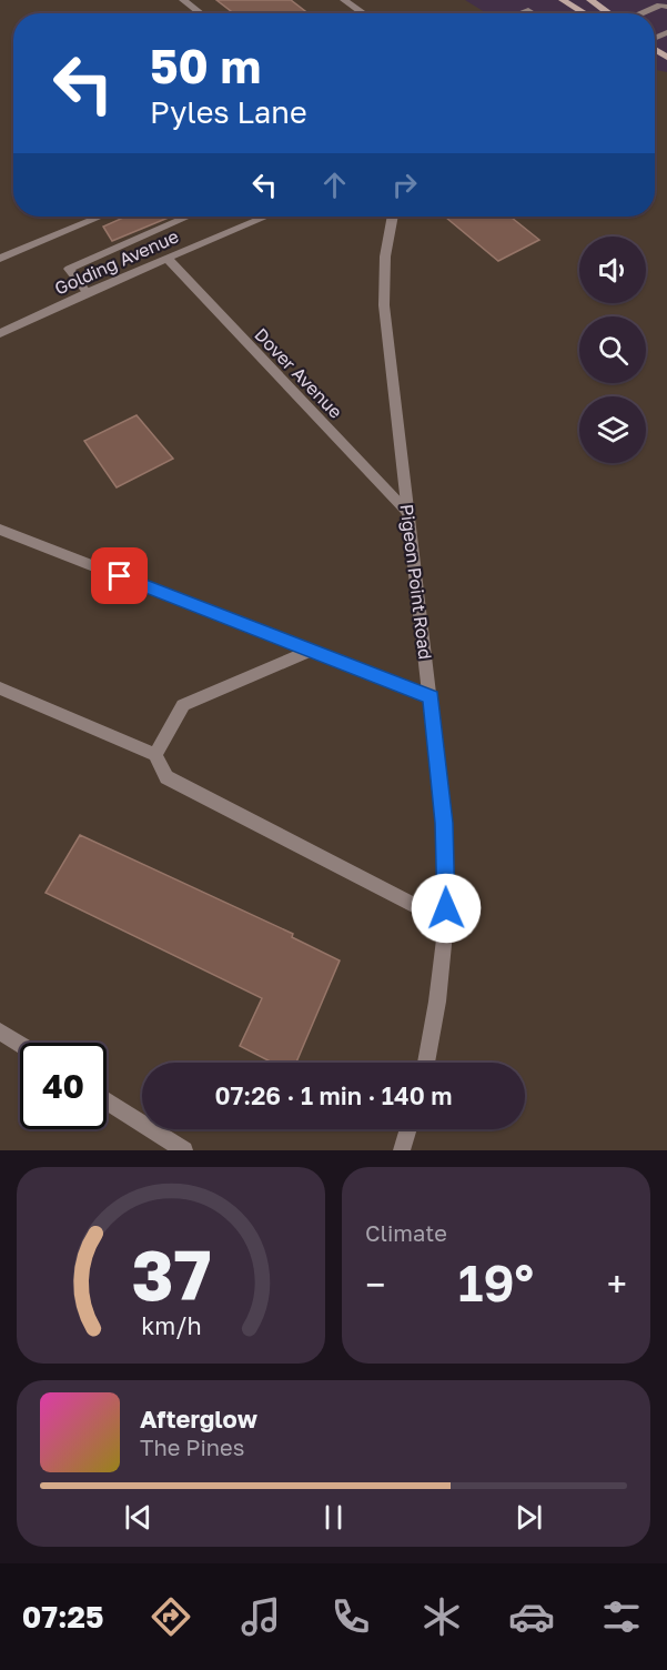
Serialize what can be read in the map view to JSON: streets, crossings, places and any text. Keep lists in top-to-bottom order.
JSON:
{
  "streets": {
    "street": ["Golding Avenue", "Dover Avenue", "Pigeon Point Road"]
  },
  "crossings": [
    ["Golding Avenue", "Dover Avenue"],
    ["Dover Avenue", "Pigeon Point Road"]
  ],
  "page": {
    "turn": ["50 m", "Pyles Lane"],
    "limit": "40",
    "trip": "07:26 · 1 min · 140 m",
    "tile": "Climate",
    "heat": ["−", "19°", "+"],
    "song": ["Afterglow", "The Pines"],
    "tabs": "07:25",
    "gauge": ["37", "km/h"]
  }
}
